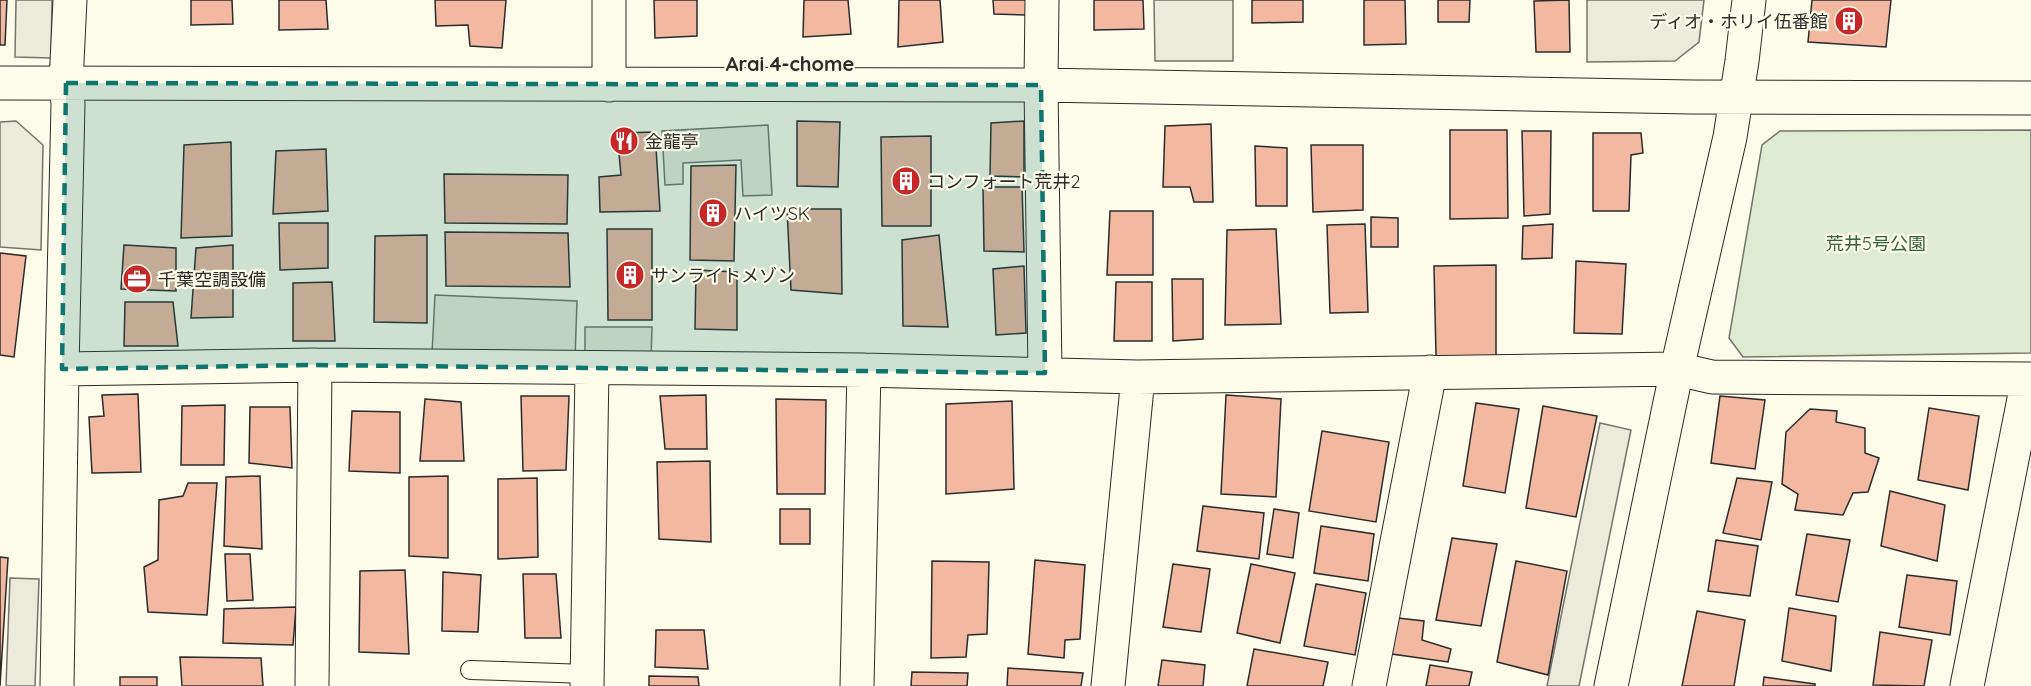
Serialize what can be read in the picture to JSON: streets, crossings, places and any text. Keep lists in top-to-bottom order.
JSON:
{
  "districts": ["Arai 4-chome"],
  "parks": ["荒井5号公園"],
  "places": {
    "building": [
      "ディオ・ホリイ伍番館",
      "コンフォート荒井2",
      "ハイツSK",
      "サンライトメゾン"
    ],
    "restaurant": ["金龍亭"],
    "office": ["千葉空調設備"]
  }
}
